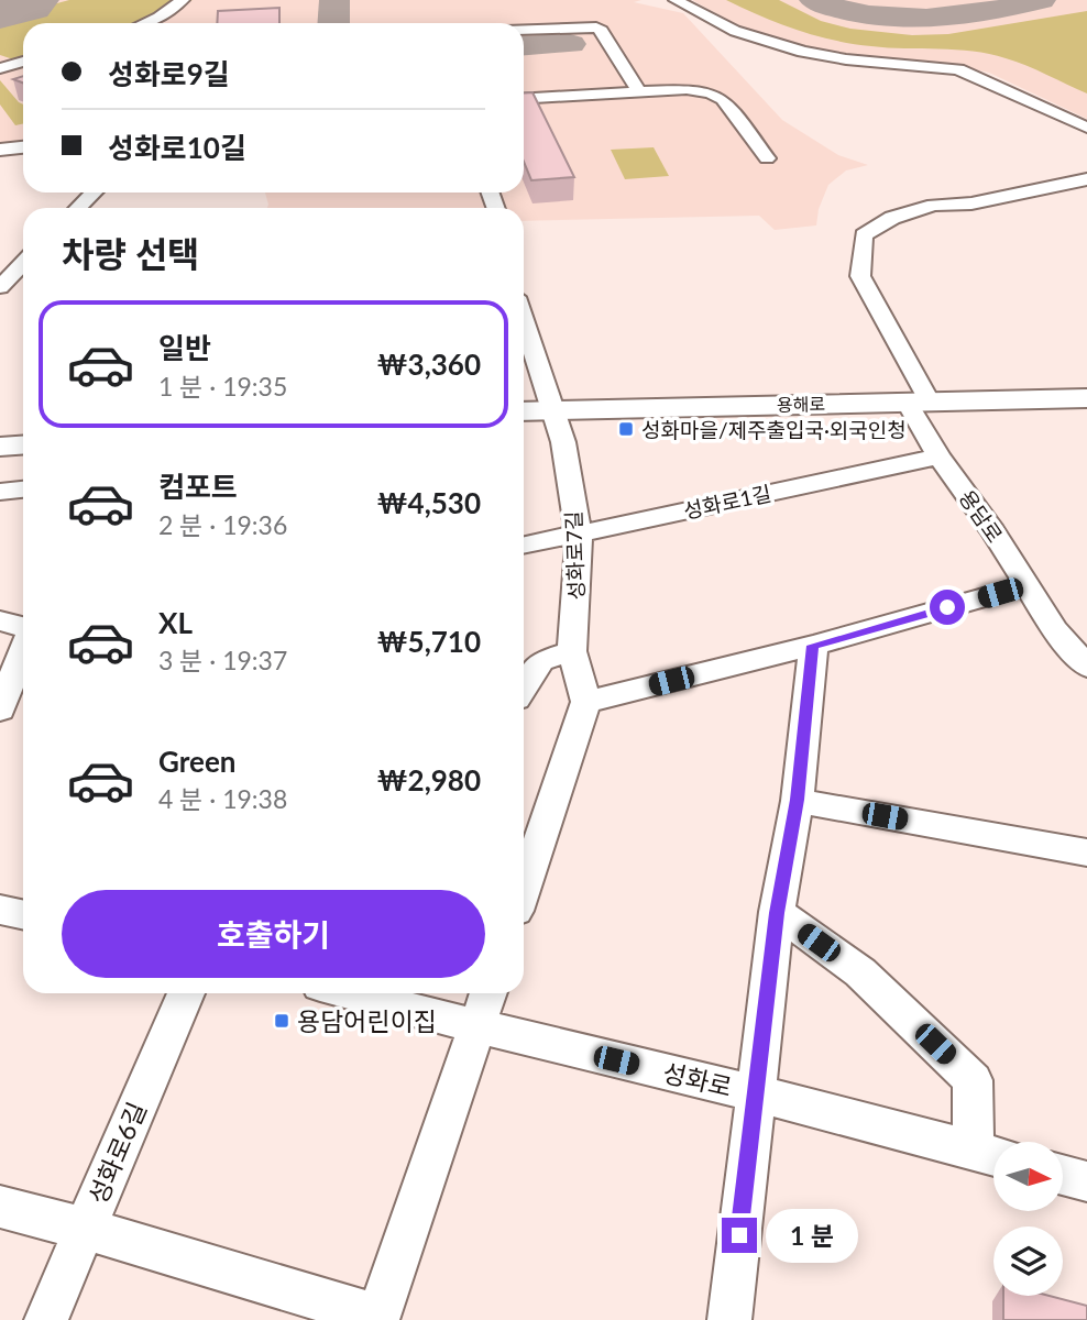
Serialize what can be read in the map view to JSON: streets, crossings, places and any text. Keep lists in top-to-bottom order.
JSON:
{
  "streets": {
    "main road": ["용해로"],
    "street": [
      "성화로1길",
      "용담로",
      "성화로7길",
      "성화로",
      "성화로6길"
    ]
  },
  "crossings": [
    ["용해로", "용담로"],
    ["용해로", "성화로7길"],
    ["성화로1길", "용담로"],
    ["성화로1길", "성화로7길"]
  ],
  "places": {
    "transit": ["성화마을/제주출입국·외국인청", "용담어린이집"]
  },
  "north": "right",
  "page": {
    "banner": ["성화로9길", "성화로10길"],
    "heading": "차량 선택",
    "list": [
      {
        "name": "일반",
        "note": "1 분 · 19:35",
        "value": "₩3,360"
      },
      {
        "name": "컴포트",
        "note": "2 분 · 19:36",
        "value": "₩4,530"
      },
      {
        "name": "XL",
        "note": "3 분 · 19:37",
        "value": "₩5,710"
      },
      {
        "name": "Green",
        "note": "4 분 · 19:38",
        "value": "₩2,980"
      }
    ],
    "buttons": "호출하기",
    "bubble": "1 분"
  }
}
